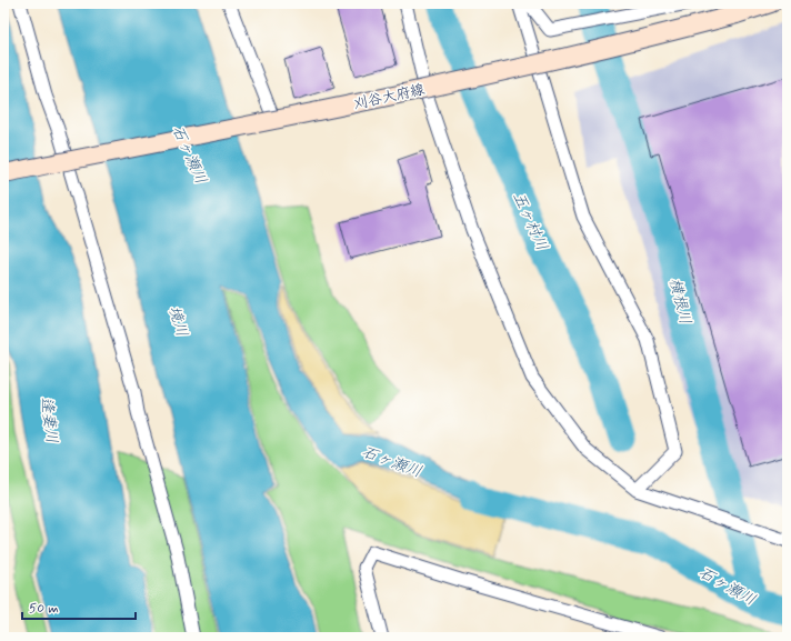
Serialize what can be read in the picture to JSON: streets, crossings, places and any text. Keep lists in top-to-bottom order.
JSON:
{
  "streets": {
    "main road": ["刈谷大府線"]
  },
  "water": [
    "石ヶ瀬川",
    "五ヶ村川",
    "横根川",
    "境川",
    "逢妻川"
  ],
  "scale_bar": "50 m"
}
